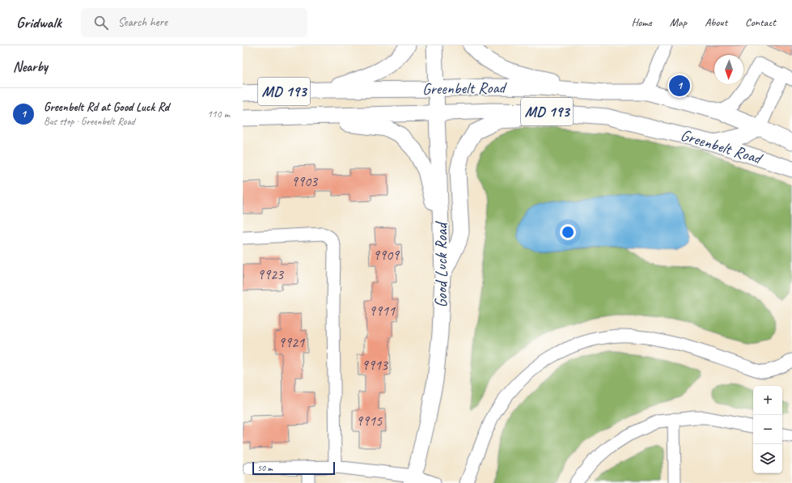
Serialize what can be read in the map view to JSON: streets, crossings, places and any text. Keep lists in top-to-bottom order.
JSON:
{
  "streets": {
    "main road": ["Greenbelt Road", "MD 193", "Good Luck Road"]
  },
  "crossings": [
    ["Greenbelt Road", "Good Luck Road"]
  ],
  "house_numbers": [
    "9903",
    "9909",
    "9923",
    "9911",
    "9921",
    "9913",
    "9915"
  ],
  "scale_bar": "50 m",
  "north": "bottom",
  "page": {
    "header": "Gridwalk",
    "search": "Search here",
    "nav": [
      "Home",
      "Map",
      "About",
      "Contact"
    ],
    "heading": "Nearby",
    "pins": "1",
    "list": [
      {
        "mark": "1",
        "name": "Greenbelt Rd at Good Luck Rd",
        "note": "Bus stop · Greenbelt Road",
        "value": "110 m"
      }
    ],
    "map_buttons": ["+", "−"],
    "scale": "50 m"
  }
}
